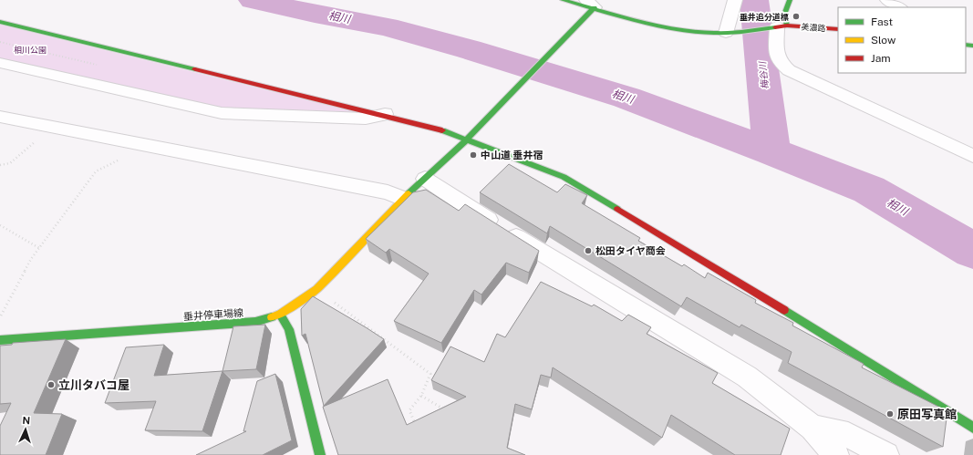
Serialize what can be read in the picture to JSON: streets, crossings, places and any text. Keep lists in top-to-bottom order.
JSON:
{
  "streets": {
    "street": ["美濃路", "垂井停車場線"]
  },
  "crossings": [
    ["美濃路", "垂井停車場線"]
  ],
  "water": ["相川", "梅谷川"],
  "parks": ["相川公園"],
  "places": [
    "垂井追分道標",
    "中山道 垂井宿",
    "松田タイヤ商会",
    "立川タバコ屋",
    "原田写真館"
  ],
  "legend": ["Fast", "Slow", "Jam"],
  "north": "top"
}
